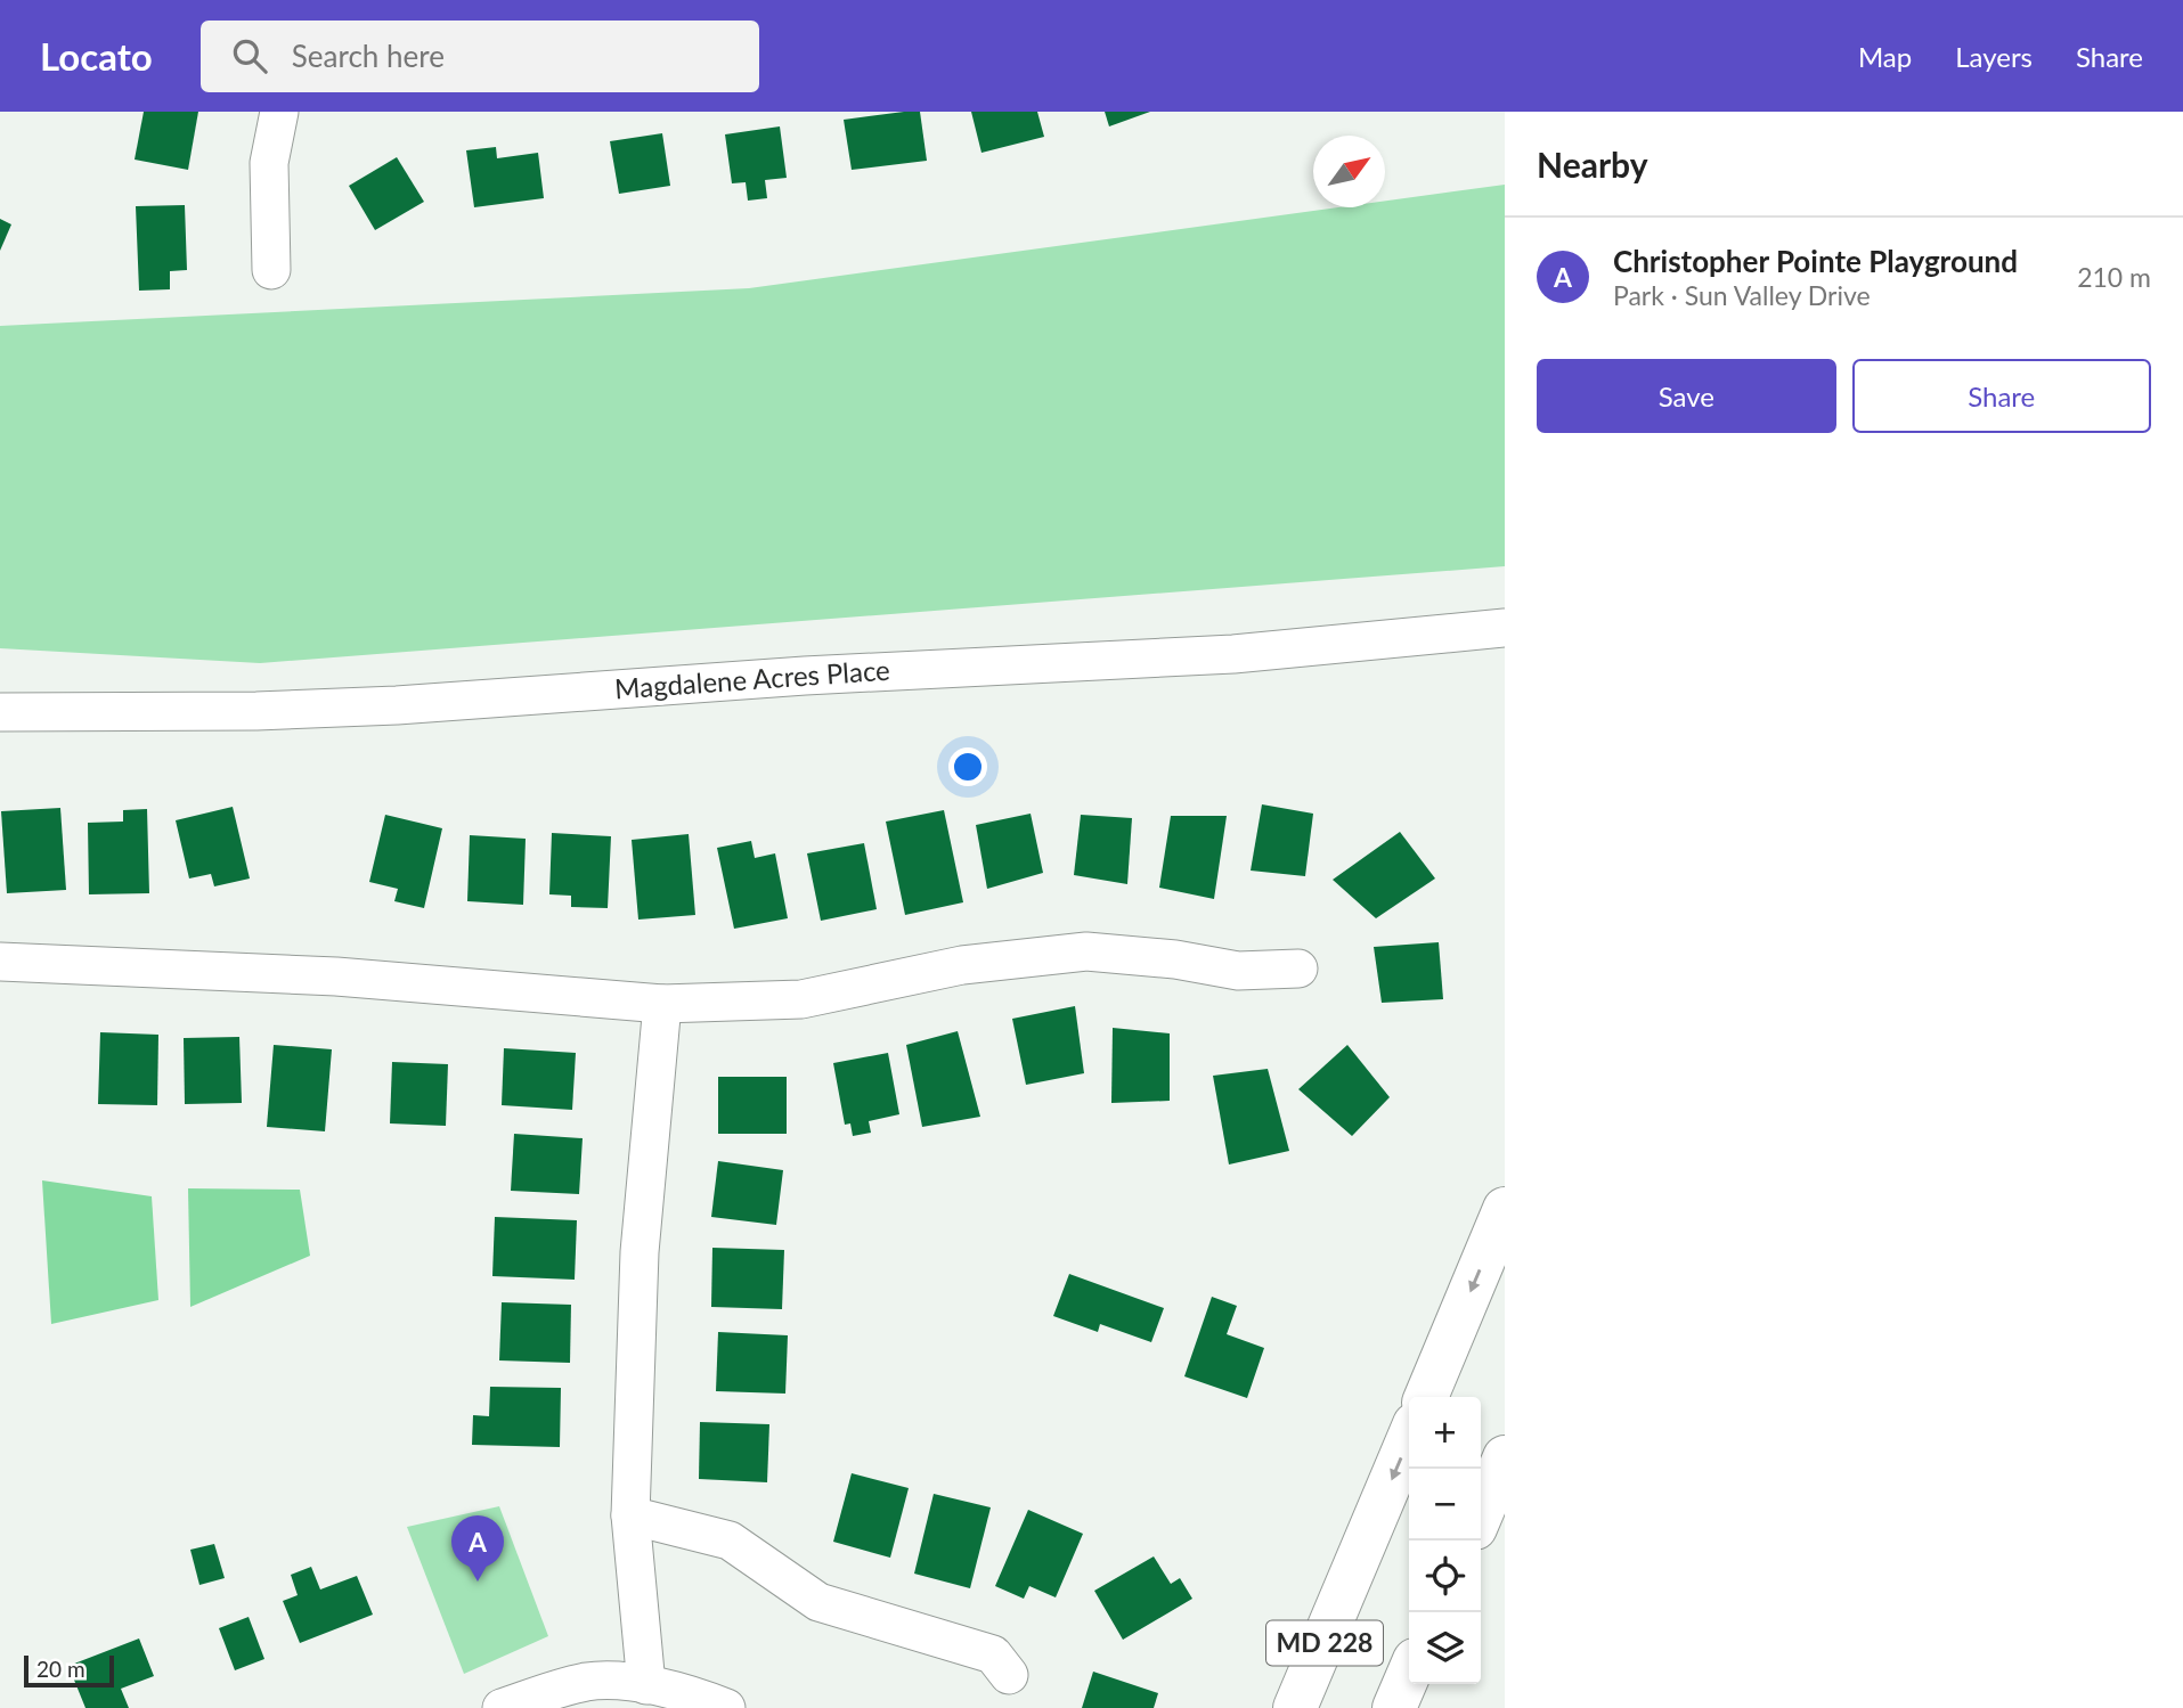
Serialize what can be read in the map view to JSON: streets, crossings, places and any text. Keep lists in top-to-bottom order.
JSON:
{
  "streets": {
    "highway": ["MD 228"],
    "street": ["Magdalene Acres Place"]
  },
  "scale_bar": "20 m",
  "north": "top right",
  "page": {
    "header": "Locato",
    "search": "Search here",
    "nav": ["Map", "Layers", "Share"],
    "heading": "Nearby",
    "list": [
      {
        "mark": "A",
        "name": "Christopher Pointe Playground",
        "note": "Park · Sun Valley Drive",
        "value": "210 m"
      }
    ],
    "buttons": ["Save", "Share"],
    "map_buttons": ["+", "−"],
    "pins": "A",
    "scale": "20 m"
  }
}
